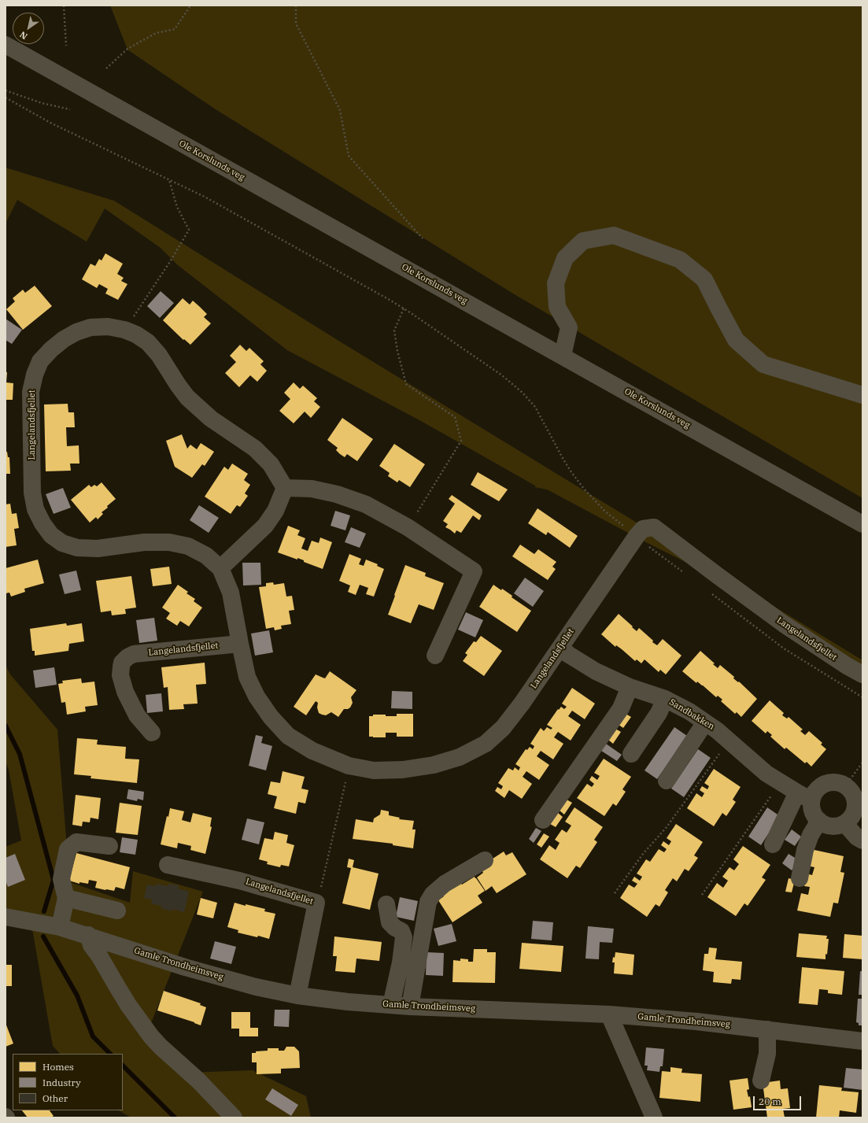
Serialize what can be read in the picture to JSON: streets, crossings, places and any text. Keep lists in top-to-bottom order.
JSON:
{
  "streets": {
    "street": [
      "Ole Korslunds veg",
      "Langelandsfjellet",
      "Sandbakken",
      "Gamle Trondheimsveg"
    ]
  },
  "crossings": [
    ["Langelandsfjellet", "Sandbakken"],
    ["Langelandsfjellet", "Gamle Trondheimsveg"]
  ],
  "legend": ["Homes", "Industry", "Other"],
  "scale_bar": "20 m",
  "north": "bottom left"
}
